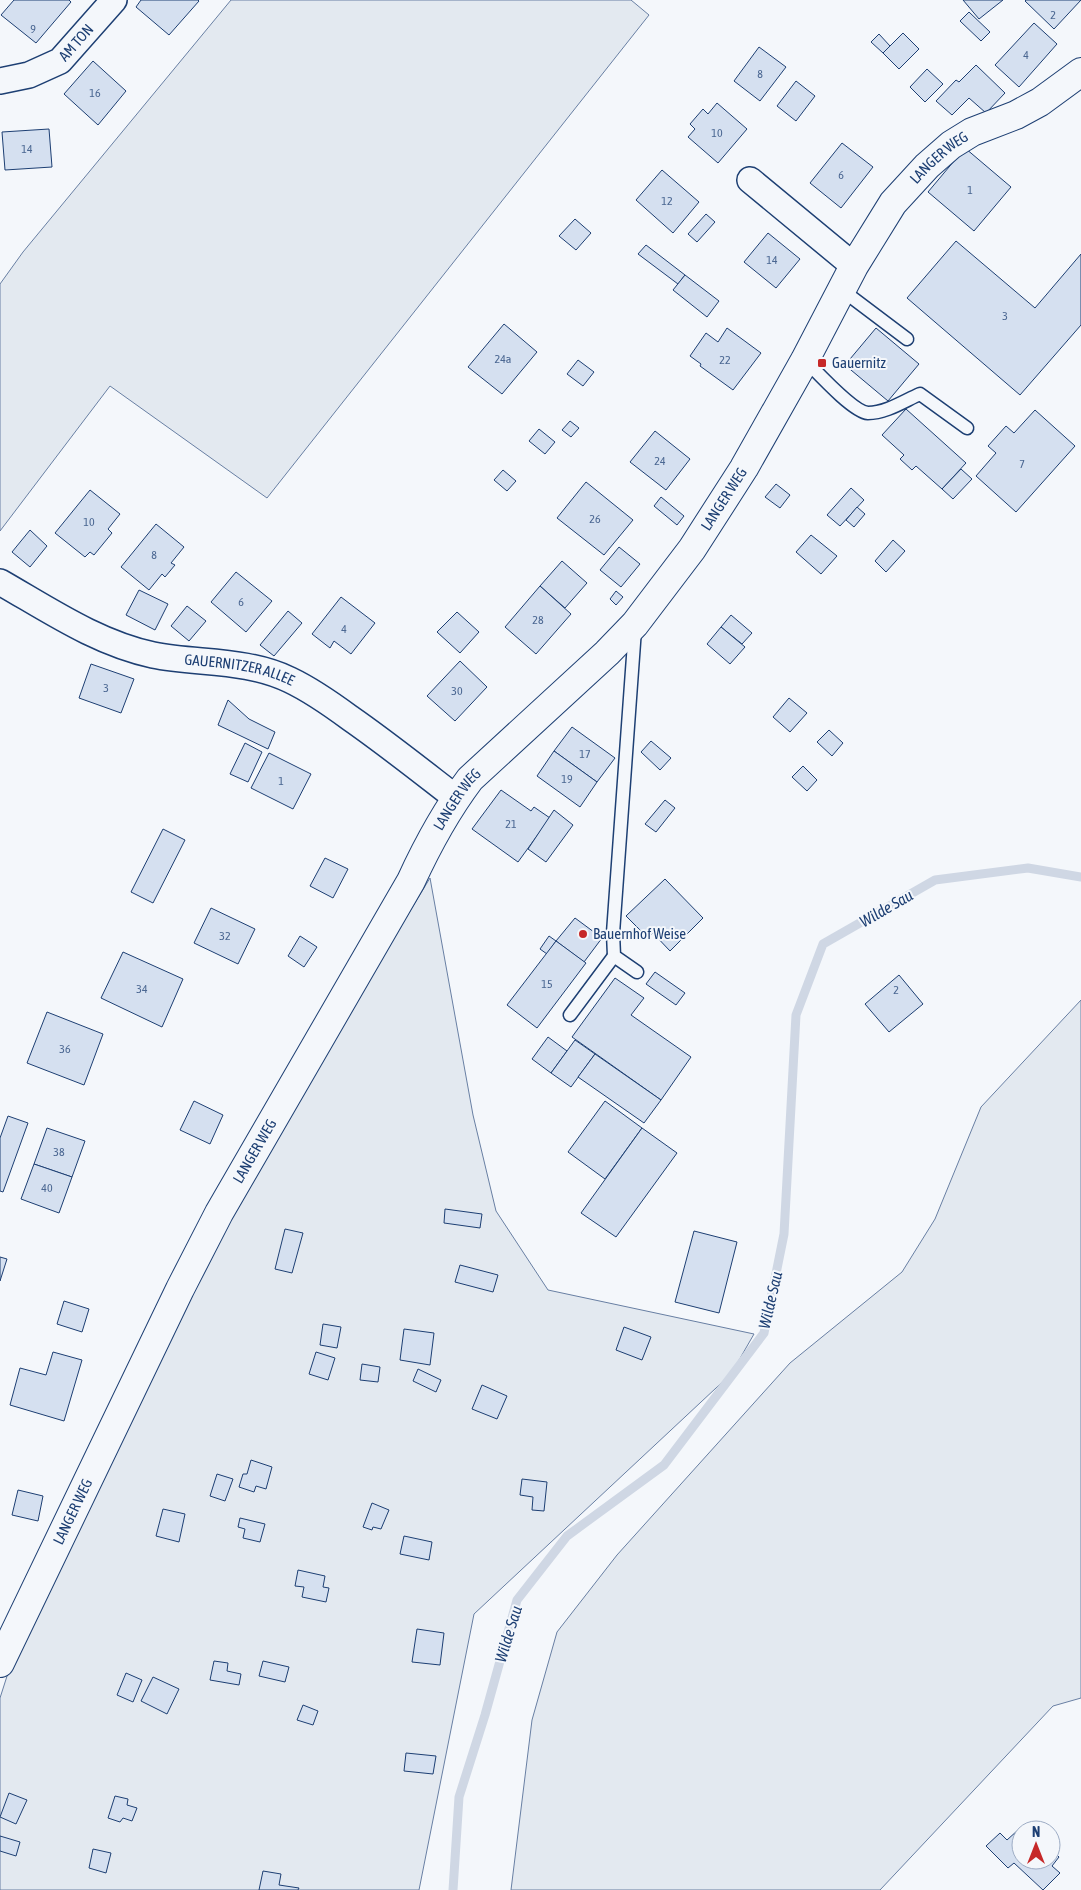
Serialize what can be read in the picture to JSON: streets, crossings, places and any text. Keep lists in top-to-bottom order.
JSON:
{
  "streets": {
    "street": ["AM TON", "LANGER WEG", "GAUERNITZER ALLEE"]
  },
  "crossings": [
    ["LANGER WEG", "GAUERNITZER ALLEE"]
  ],
  "water": ["Wilde Sau"],
  "places": {
    "transit": ["Gauernitz"],
    "other": ["Bauernhof Weise"]
  },
  "house_numbers": [
    "2",
    "9",
    "4",
    "8",
    "16",
    "10",
    "14",
    "6",
    "1",
    "12",
    "14",
    "3",
    "24a",
    "22",
    "24",
    "7",
    "26",
    "10",
    "8",
    "6",
    "28",
    "4",
    "3",
    "30",
    "17",
    "19",
    "1",
    "21",
    "32",
    "15",
    "34",
    "2",
    "36",
    "38",
    "40"
  ],
  "north": "top"
}
